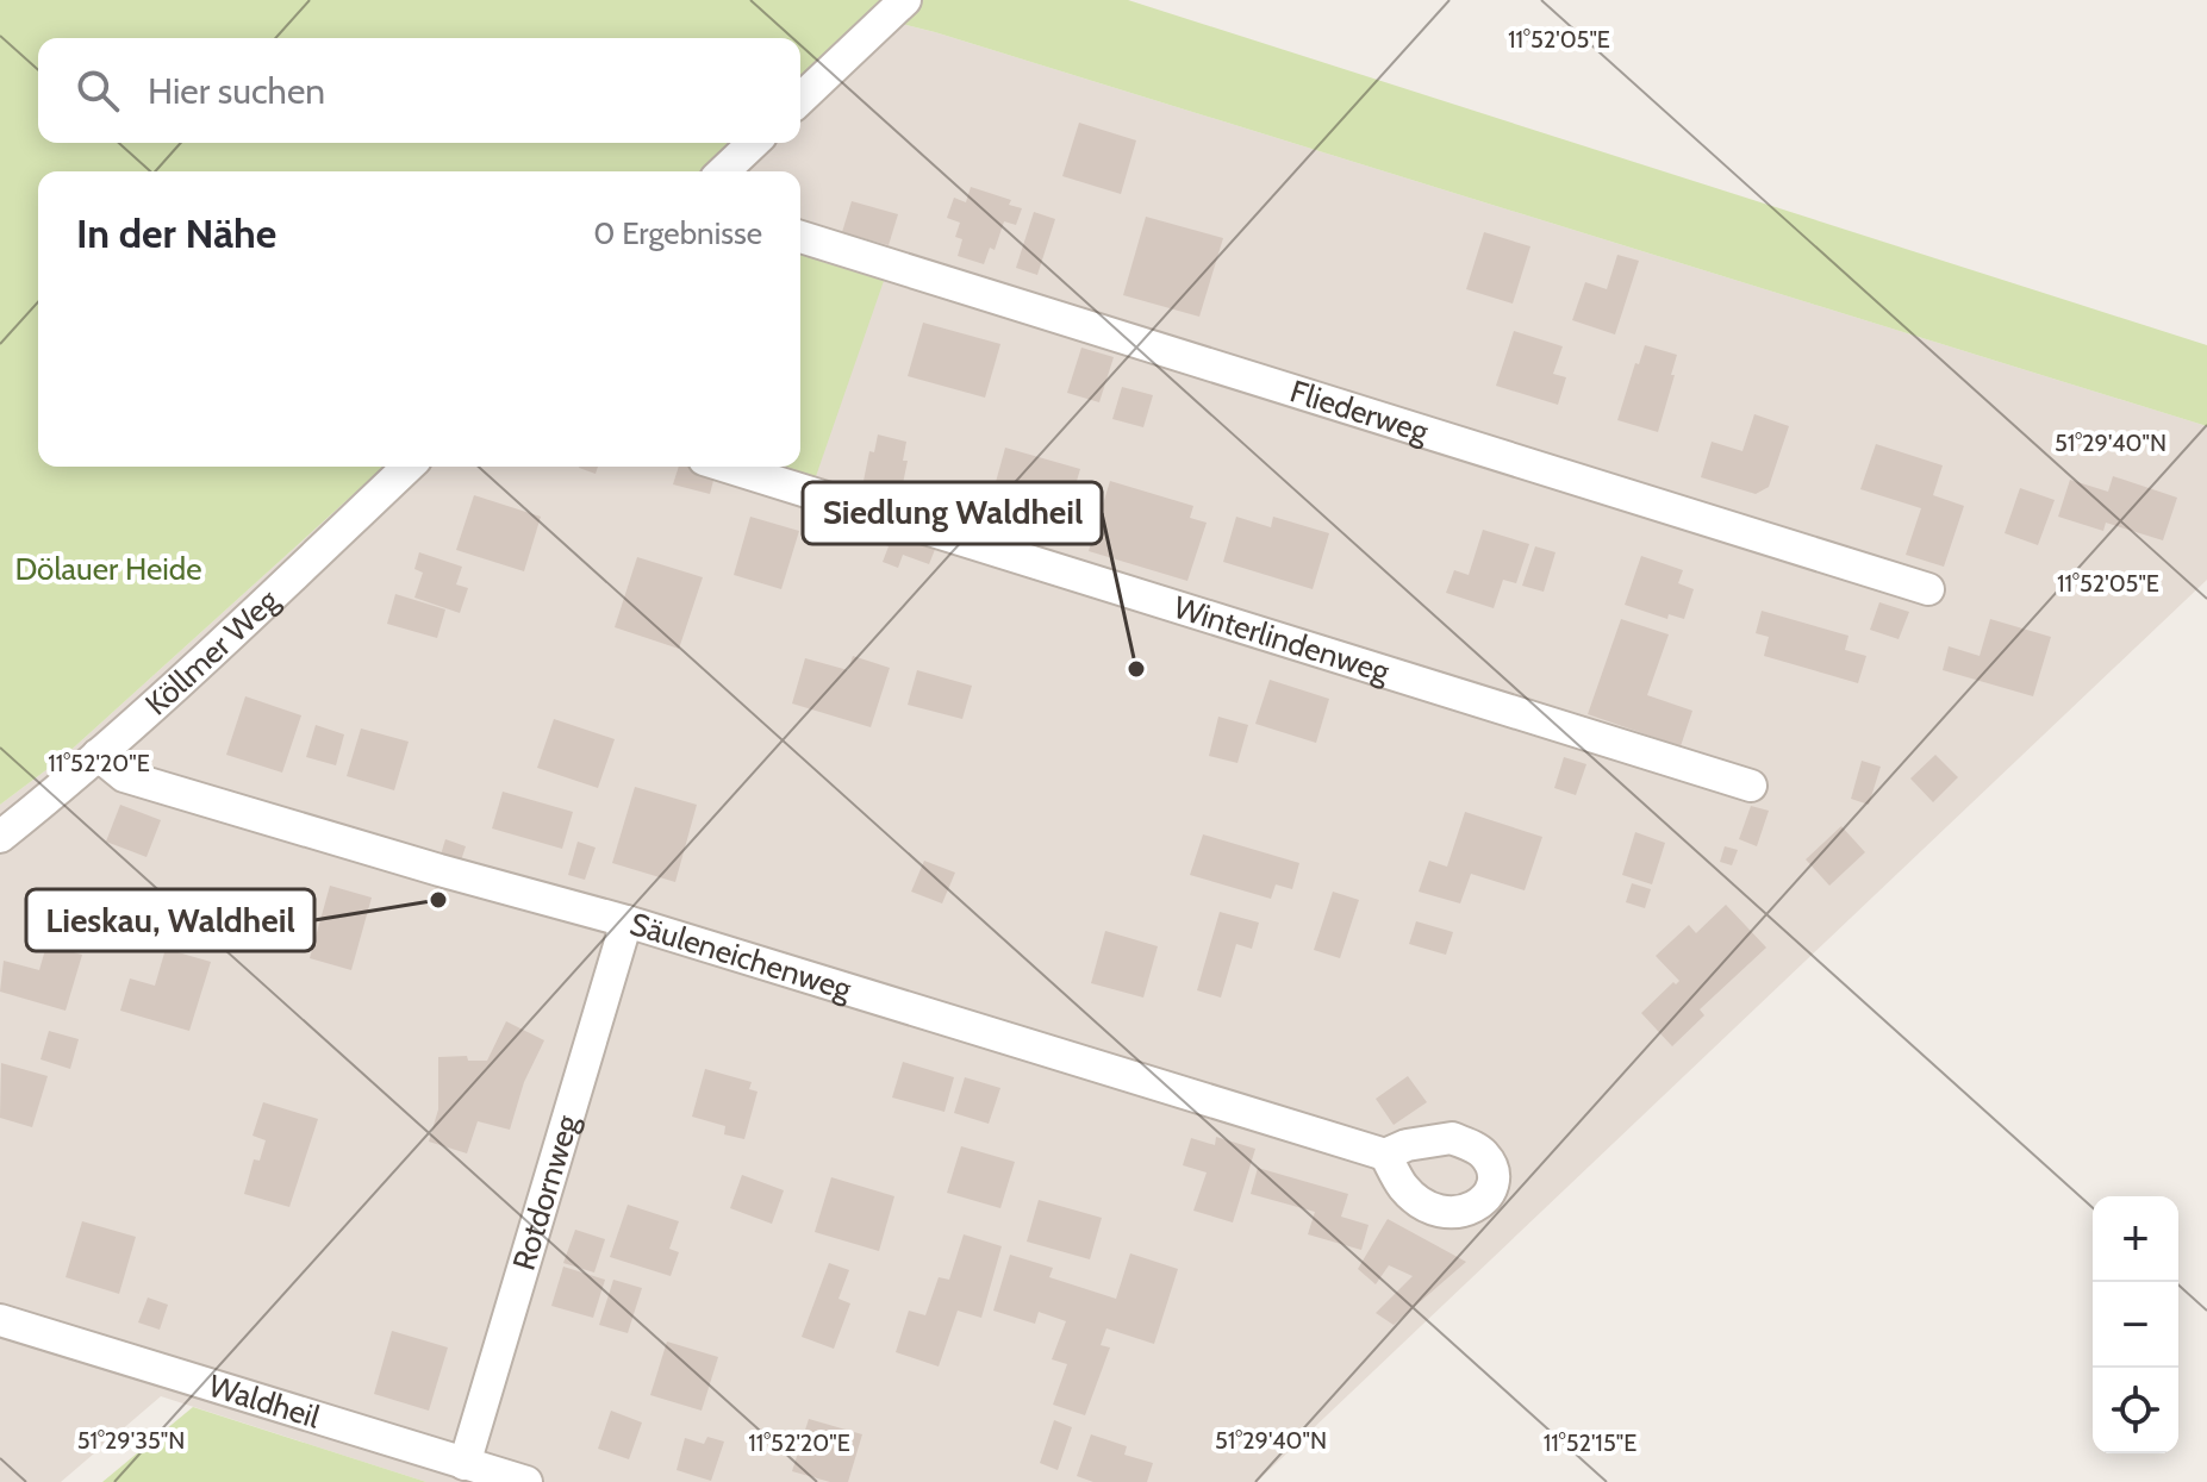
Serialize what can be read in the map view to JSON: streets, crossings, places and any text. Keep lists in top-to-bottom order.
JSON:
{
  "streets": {
    "street": [
      "Fliederweg",
      "Winterlindenweg",
      "Köllmer Weg",
      "Säuleneichenweg",
      "Rotdornweg",
      "Waldheil"
    ]
  },
  "crossings": [
    ["Köllmer Weg", "Säuleneichenweg"],
    ["Säuleneichenweg", "Rotdornweg"],
    ["Rotdornweg", "Waldheil"]
  ],
  "parks": ["Dölauer Heide"],
  "places": ["Siedlung Waldheil", "Lieskau, Waldheil"],
  "page": {
    "search": "Hier suchen",
    "heading": ["In der Nähe", "0 Ergebnisse"],
    "map_buttons": ["+", "−"]
  },
  "coordinates": [
    "11°52'05\"E",
    "51°29'40\"N",
    "11°52'20\"E",
    "51°29'35\"N",
    "11°52'15\"E"
  ]
}
